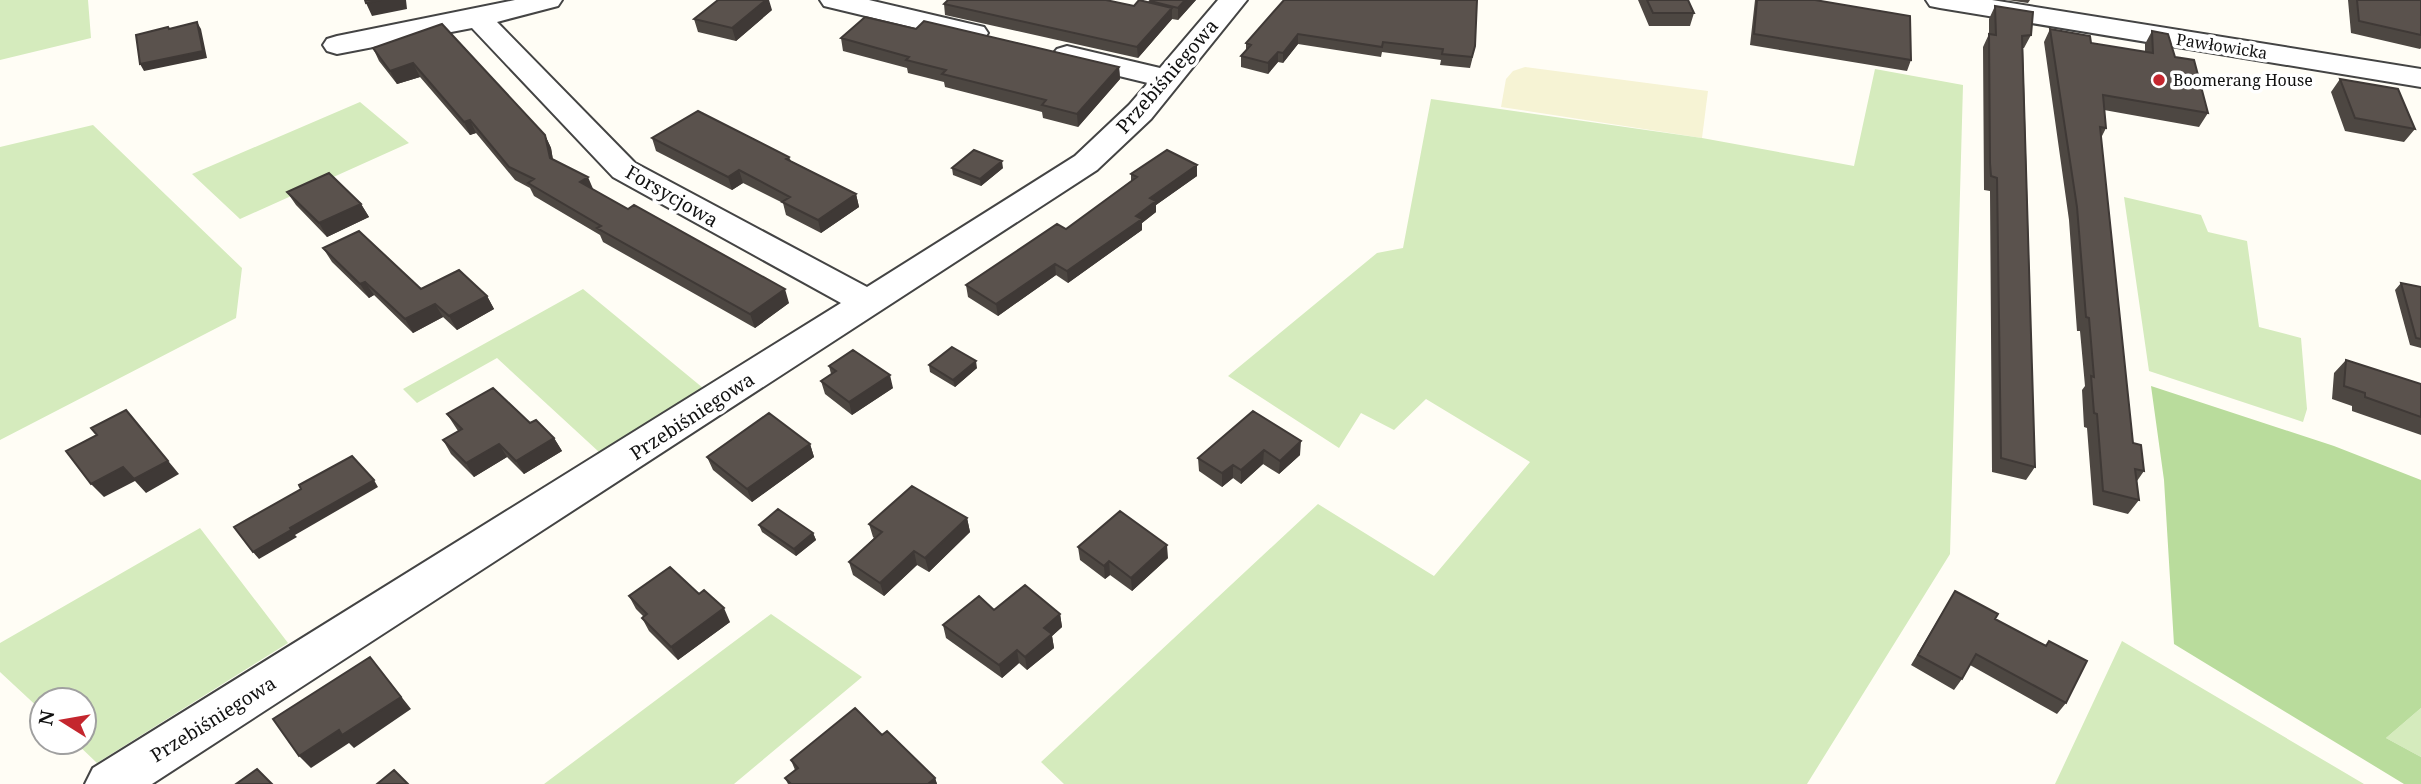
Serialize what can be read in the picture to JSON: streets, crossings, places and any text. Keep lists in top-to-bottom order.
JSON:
{
  "streets": {
    "street": ["Pawłowicka", "Przebiśniegowa", "Forsycjowa"]
  },
  "crossings": [
    ["Przebiśniegowa", "Forsycjowa"]
  ],
  "places": ["Boomerang House"],
  "north": "left"
}
